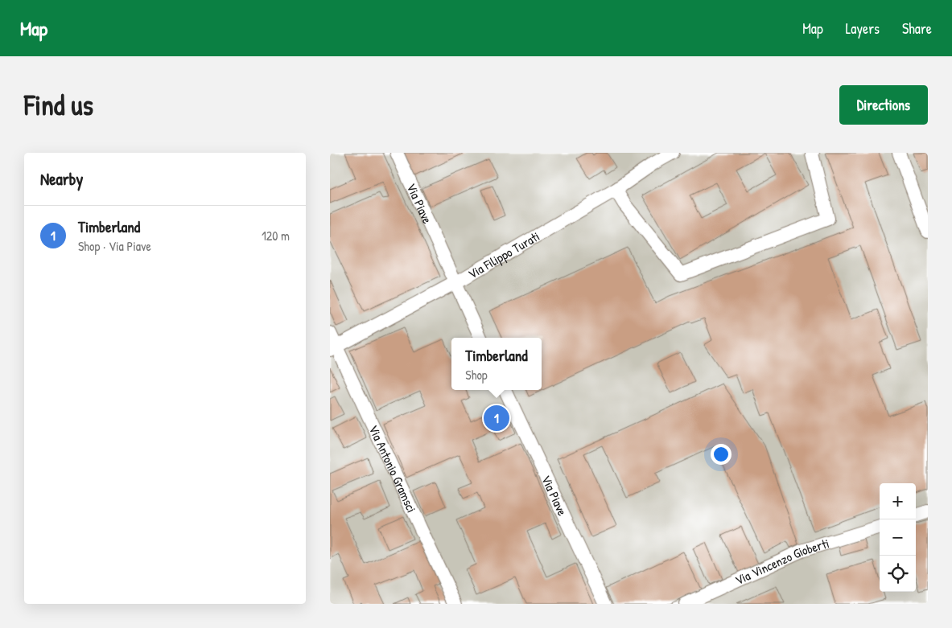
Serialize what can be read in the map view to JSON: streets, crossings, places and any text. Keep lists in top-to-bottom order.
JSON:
{
  "streets": {
    "street": [
      "Via Piave",
      "Via Filippo Turati",
      "Via Antonio Gramsci",
      "Via Vincenzo Gioberti"
    ]
  },
  "crossings": [
    ["Via Piave", "Via Filippo Turati"],
    ["Via Filippo Turati", "Via Antonio Gramsci"]
  ],
  "page": {
    "header": "Map",
    "nav": ["Map", "Layers", "Share"],
    "buttons": "Directions",
    "title": "Find us",
    "heading": "Nearby",
    "list": [
      {
        "mark": "1",
        "name": "Timberland",
        "note": "Shop · Via Piave",
        "value": "120 m"
      }
    ],
    "popup": ["Timberland", "Shop"],
    "pins": "1",
    "map_buttons": ["+", "−"]
  }
}
